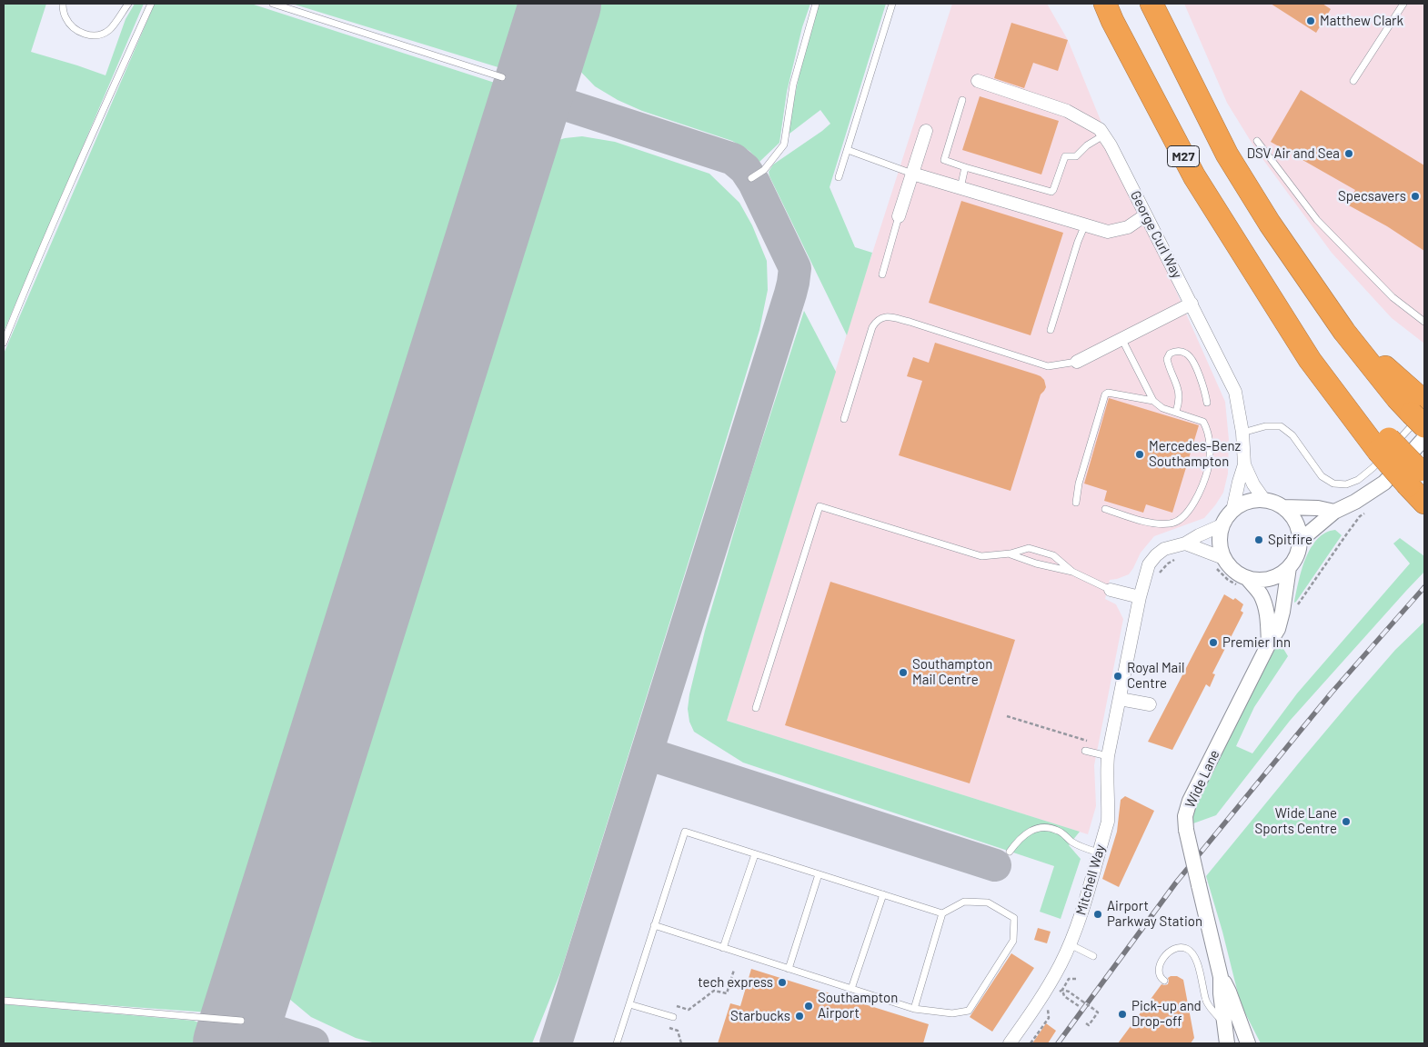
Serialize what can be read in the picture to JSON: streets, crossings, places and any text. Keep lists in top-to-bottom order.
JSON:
{
  "streets": {
    "highway": ["M27"],
    "street": ["George Curl Way", "Wide Lane", "Mitchell Way"]
  },
  "crossings": [
    ["George Curl Way", "Wide Lane"],
    ["George Curl Way", "Mitchell Way"],
    ["Wide Lane", "Mitchell Way"]
  ],
  "places": [
    "Matthew Clark",
    "DSV Air and Sea",
    "Specsavers",
    "Mercedes-Benz Southampton",
    "Spitfire",
    "Premier Inn",
    "Southampton Mail Centre",
    "Royal Mail Centre",
    "Wide Lane Sports Centre",
    "Airport Parkway Station",
    "tech express",
    "Southampton Airport",
    "Pick-up and Drop-off",
    "Starbucks"
  ]
}
